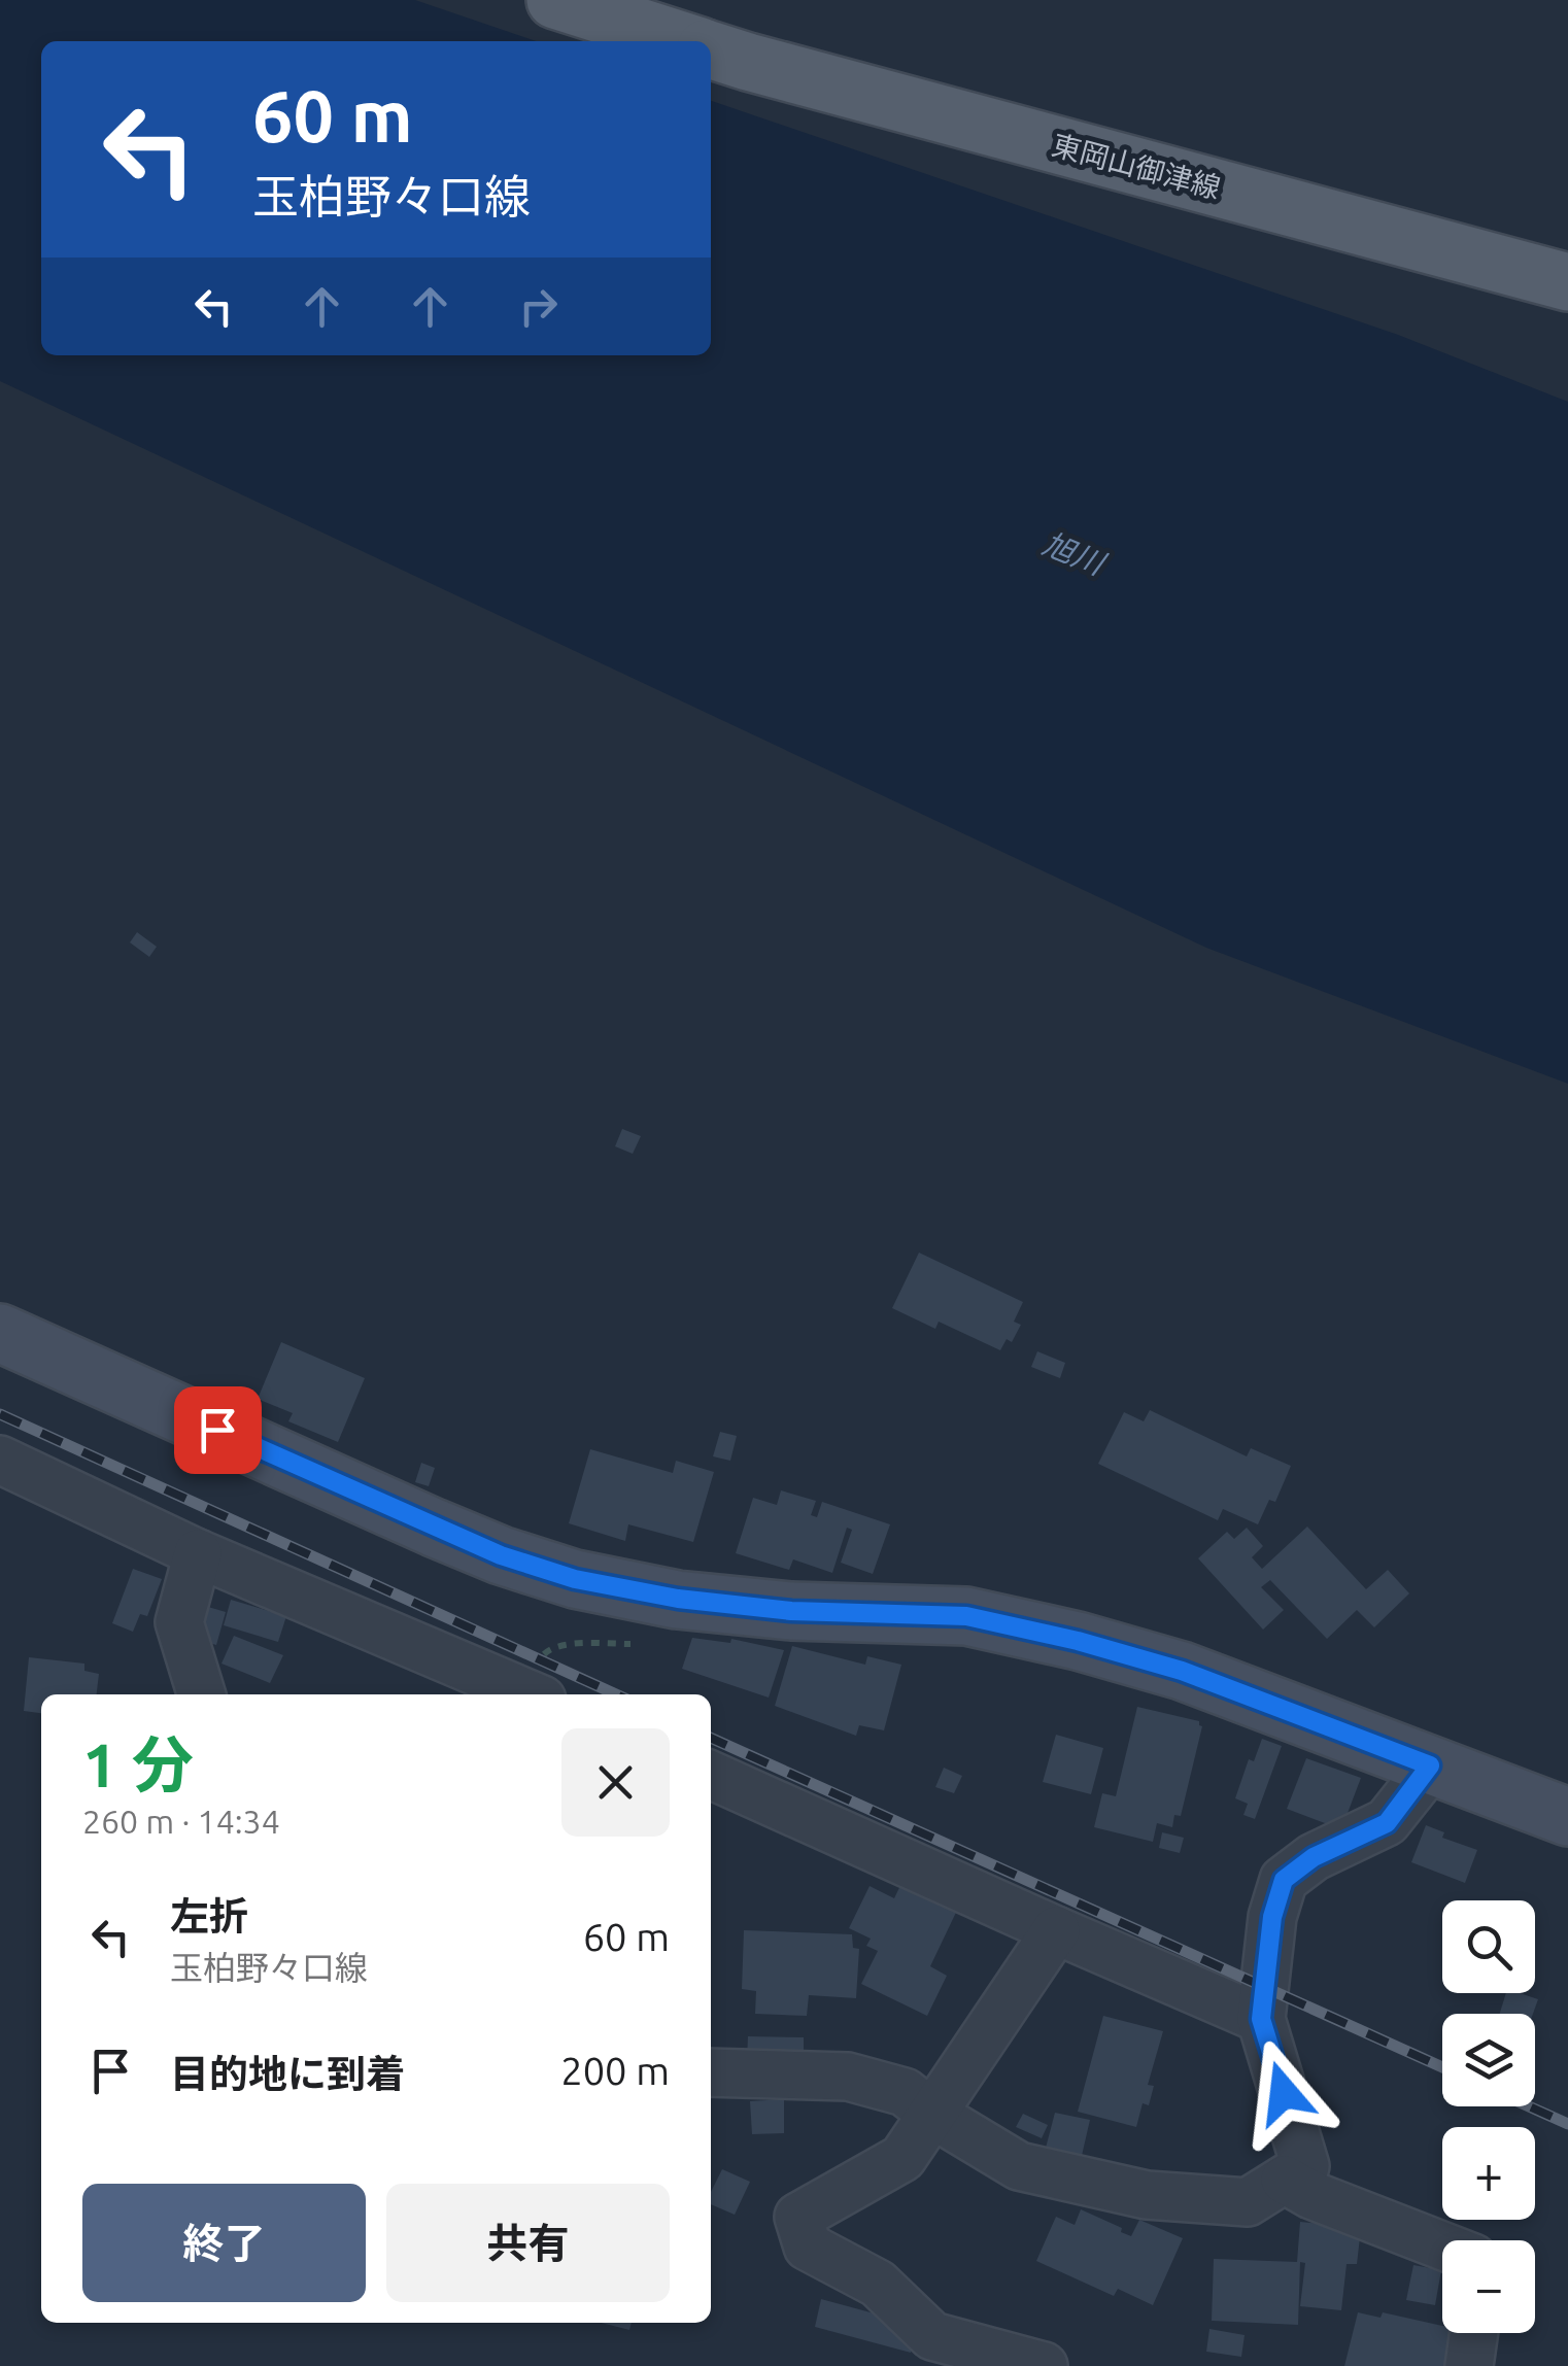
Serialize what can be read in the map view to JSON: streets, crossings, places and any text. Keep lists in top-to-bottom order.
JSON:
{
  "streets": {
    "main road": ["東岡山御津線"]
  },
  "water": ["旭川"],
  "page": {
    "turn": ["60 m", "玉柏野々口線"],
    "heading": ["1 分", "260 m · 14:34"],
    "list": [
      {
        "name": "左折",
        "note": "玉柏野々口線",
        "value": "60 m"
      },
      {
        "name": "目的地に到着",
        "value": "200 m"
      }
    ],
    "map_buttons": ["+", "−"],
    "buttons": ["終了", "共有"]
  }
}
